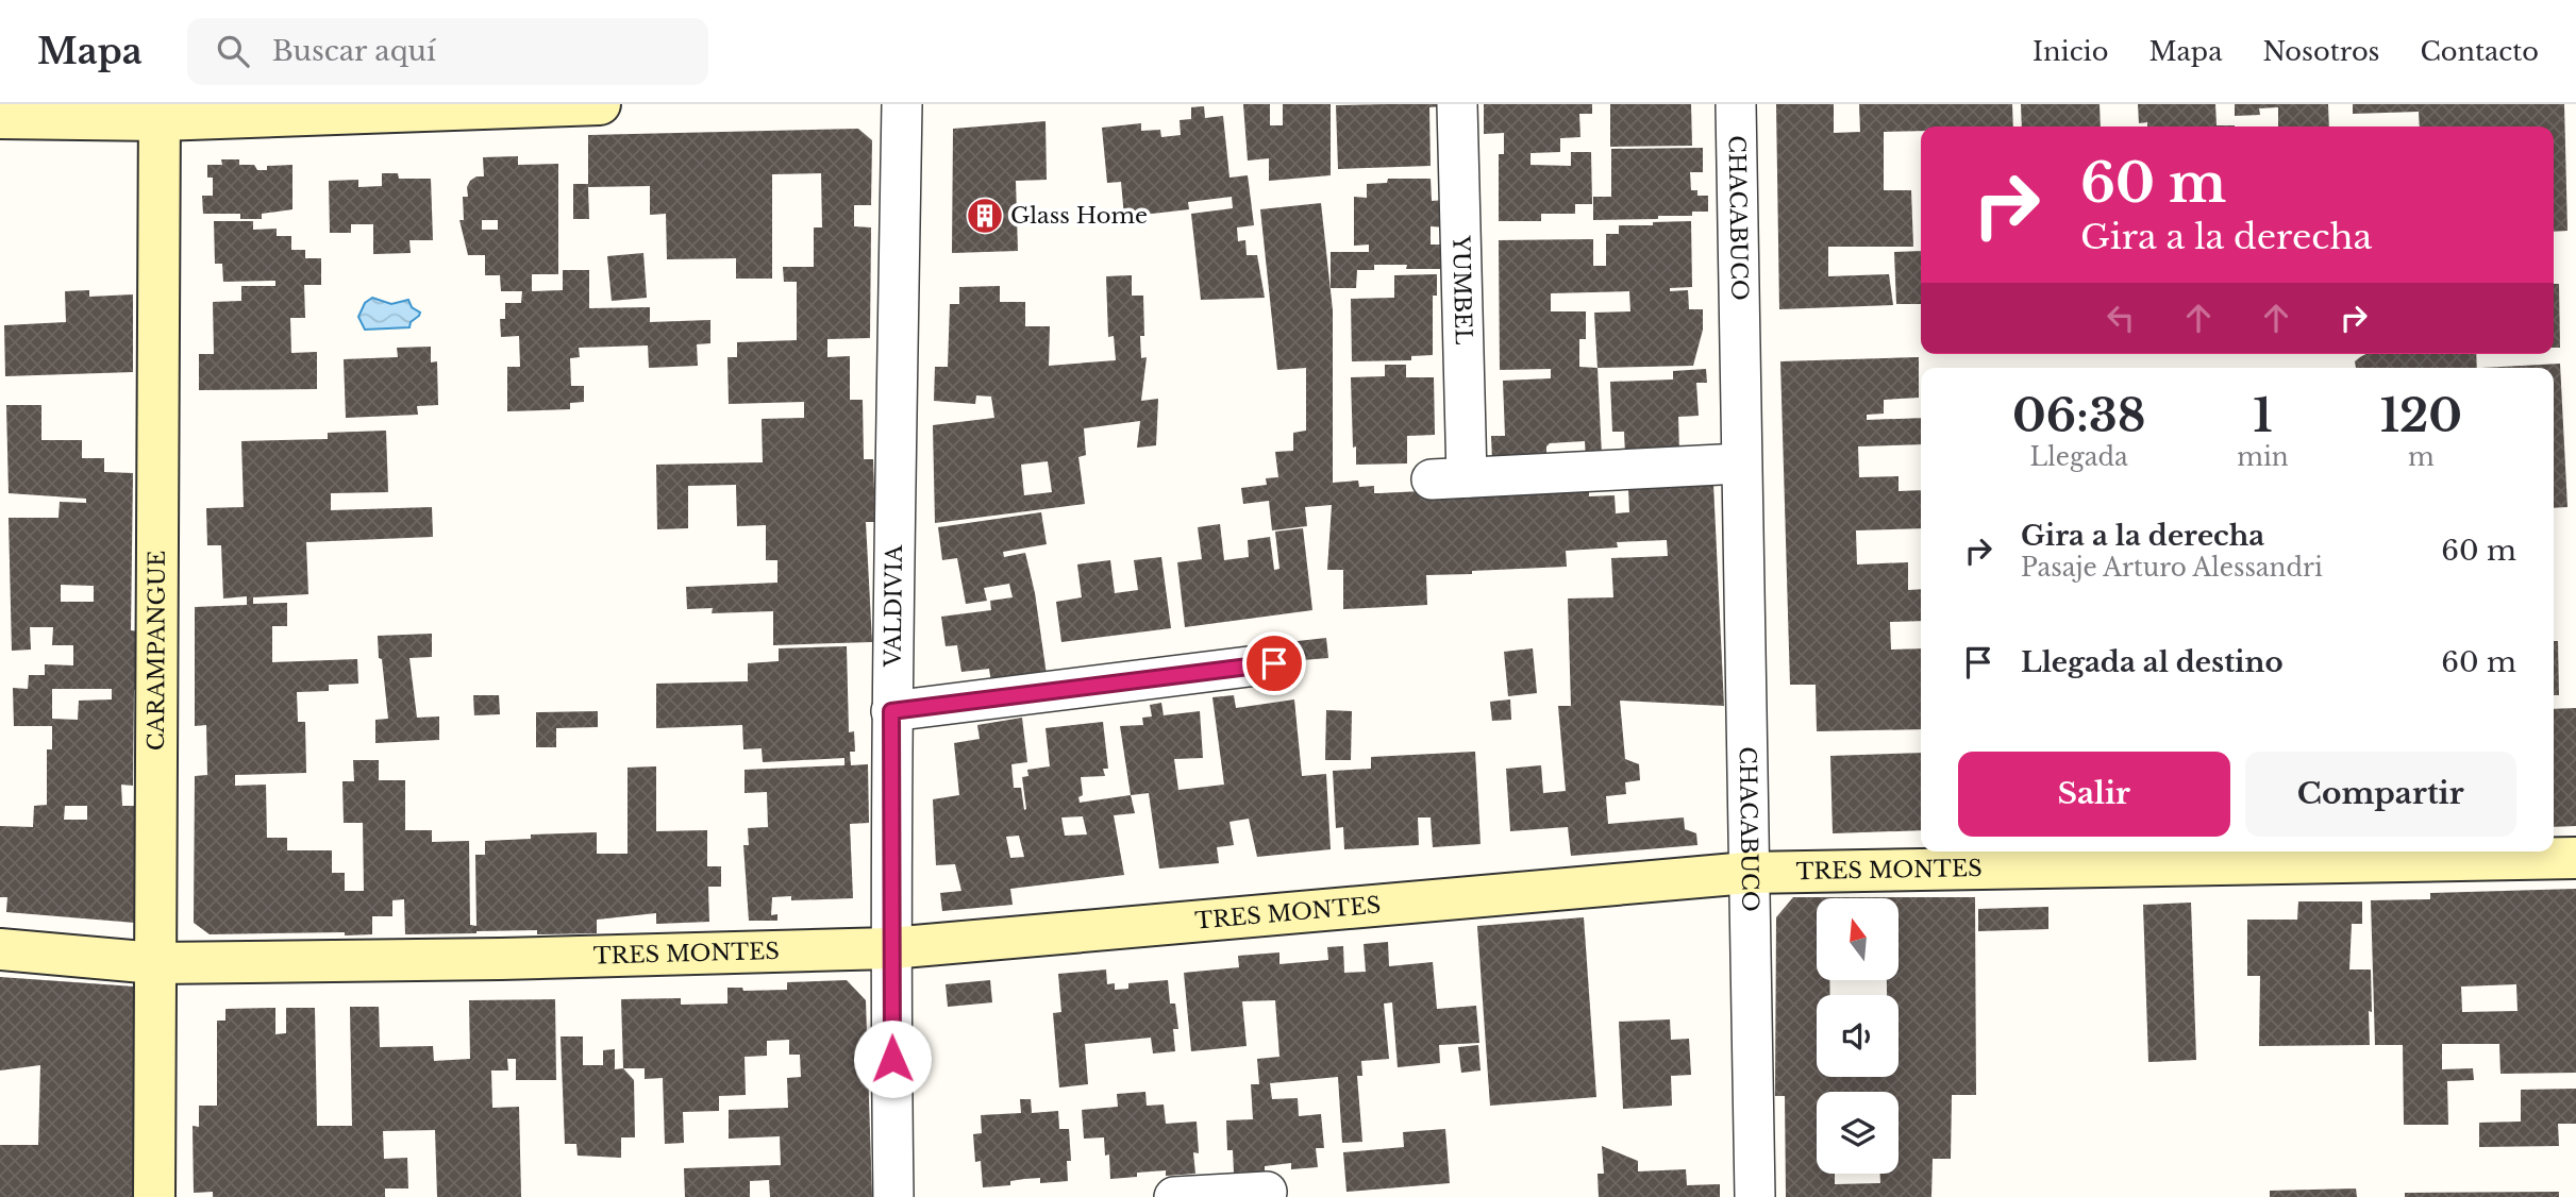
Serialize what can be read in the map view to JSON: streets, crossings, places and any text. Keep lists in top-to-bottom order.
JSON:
{
  "streets": {
    "street": [
      "CHACABUCO",
      "YUMBEL",
      "VALDIVIA",
      "CARAMPANGUE",
      "TRES MONTES"
    ]
  },
  "crossings": [
    ["CHACABUCO", "YUMBEL"],
    ["CHACABUCO", "TRES MONTES"],
    ["VALDIVIA", "TRES MONTES"],
    ["CARAMPANGUE", "TRES MONTES"]
  ],
  "places": {
    "building": ["Glass Home"]
  },
  "north": "top",
  "page": {
    "header": "Mapa",
    "search": "Buscar aquí",
    "nav": [
      "Inicio",
      "Mapa",
      "Nosotros",
      "Contacto"
    ],
    "turn": ["60 m", "Gira a la derecha"],
    "eta": [
      "06:38",
      "Llegada",
      "1",
      "min",
      "120",
      "m"
    ],
    "list": [
      {
        "name": "Gira a la derecha",
        "note": "Pasaje Arturo Alessandri",
        "value": "60 m"
      },
      {
        "name": "Llegada al destino",
        "value": "60 m"
      }
    ],
    "buttons": ["Salir", "Compartir"]
  }
}
